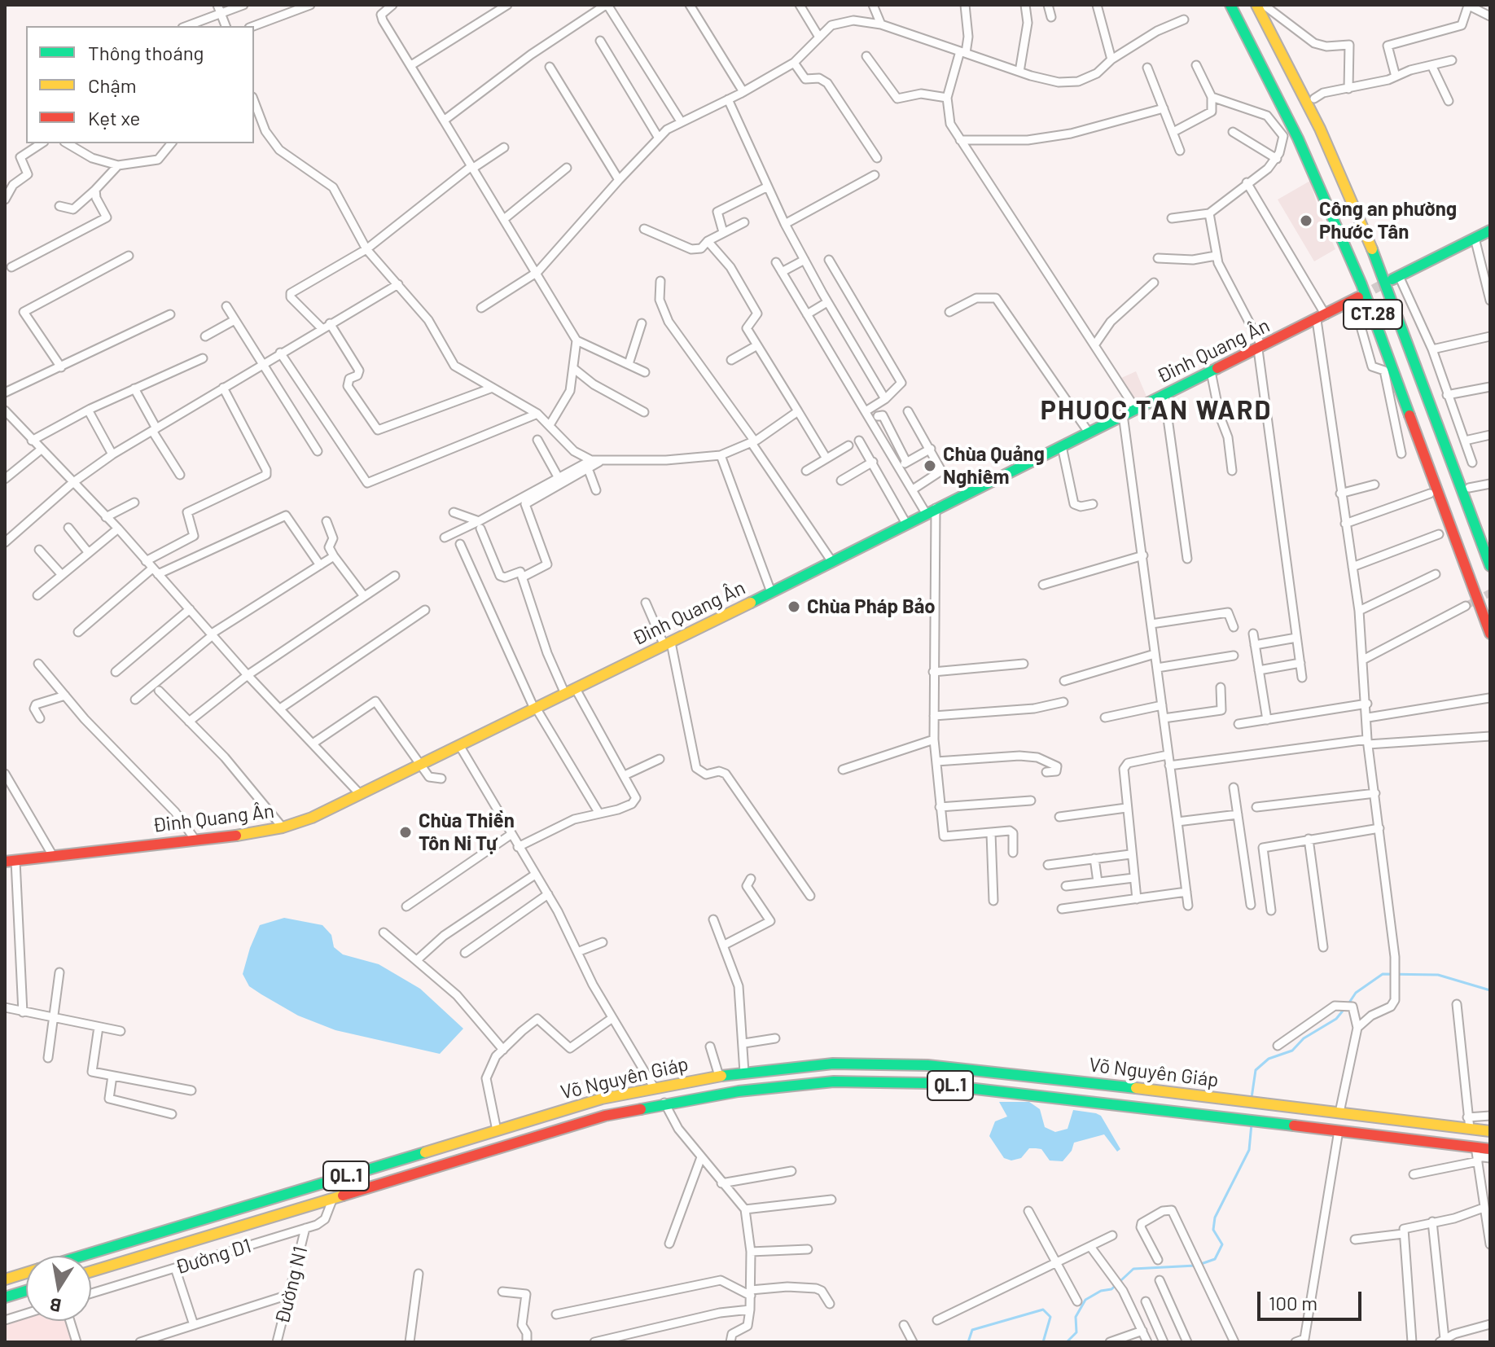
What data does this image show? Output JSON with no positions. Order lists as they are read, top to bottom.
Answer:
{
  "streets": {
    "main road": [
      "CT.28",
      "Đinh Quang Ân",
      "Võ Nguyên Giáp",
      "QL.1"
    ],
    "street": ["Đường D1", "Đường N1"]
  },
  "crossings": [
    ["Võ Nguyên Giáp", "QL.1"],
    ["Võ Nguyên Giáp", "Đường D1"],
    ["Đường D1", "Đường N1"]
  ],
  "districts": ["PHUOC TAN WARD"],
  "places": [
    "Công an phường Phước Tân",
    "Chùa Quảng Nghiêm",
    "Chùa Pháp Bảo",
    "Chùa Thiền Tôn Ni Tự"
  ],
  "legend": ["Thông thoáng", "Chậm", "Kẹt xe"],
  "scale_bar": "100 m",
  "north": "bottom"
}
